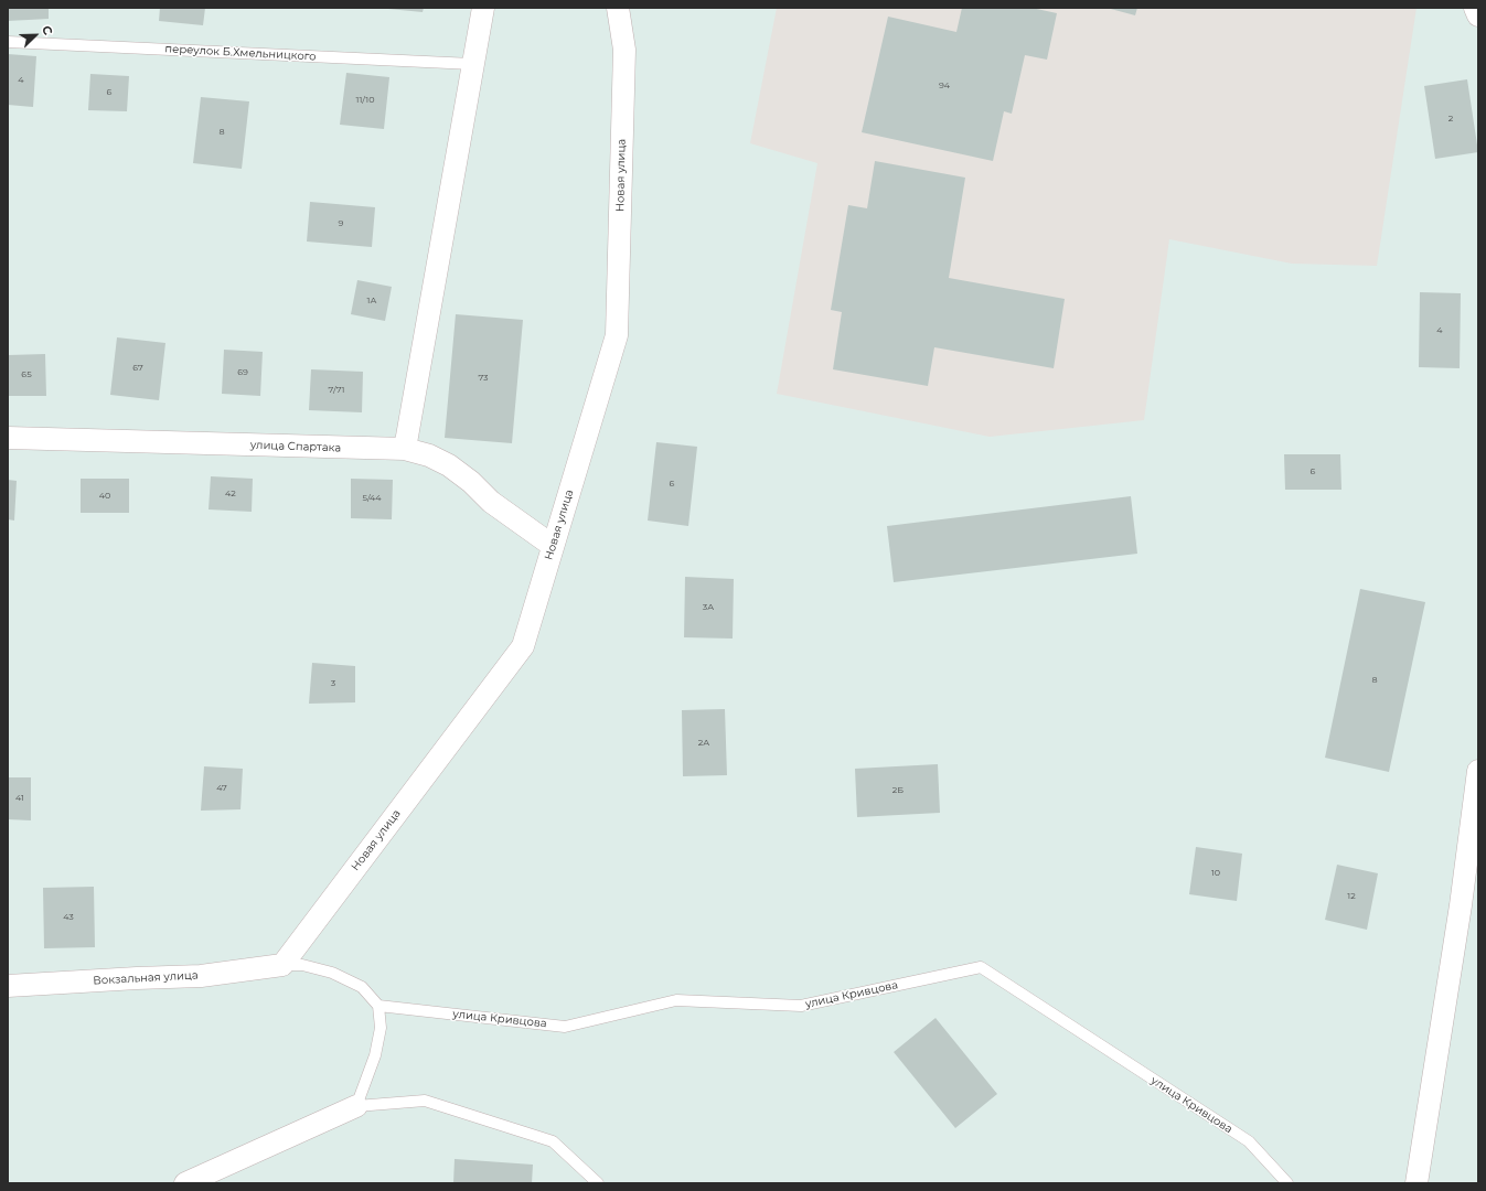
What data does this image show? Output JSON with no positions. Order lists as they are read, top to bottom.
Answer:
{
  "streets": {
    "street": ["Новая улица", "улица Спартака", "Вокзальная улица"],
    "lane": ["переулок Б.Хмельницкого", "улица Кривцова"]
  },
  "crossings": [
    ["Новая улица", "улица Спартака"],
    ["Новая улица", "Вокзальная улица"]
  ],
  "house_numbers": [
    "4",
    "94",
    "6",
    "11/10",
    "2",
    "8",
    "9",
    "1А",
    "4",
    "67",
    "69",
    "65",
    "73",
    "7/71",
    "6",
    "6",
    "42",
    "40",
    "5/44",
    "3А",
    "8",
    "3",
    "2А",
    "47",
    "2Б",
    "41",
    "10",
    "12",
    "43"
  ],
  "north": "top right"
}
